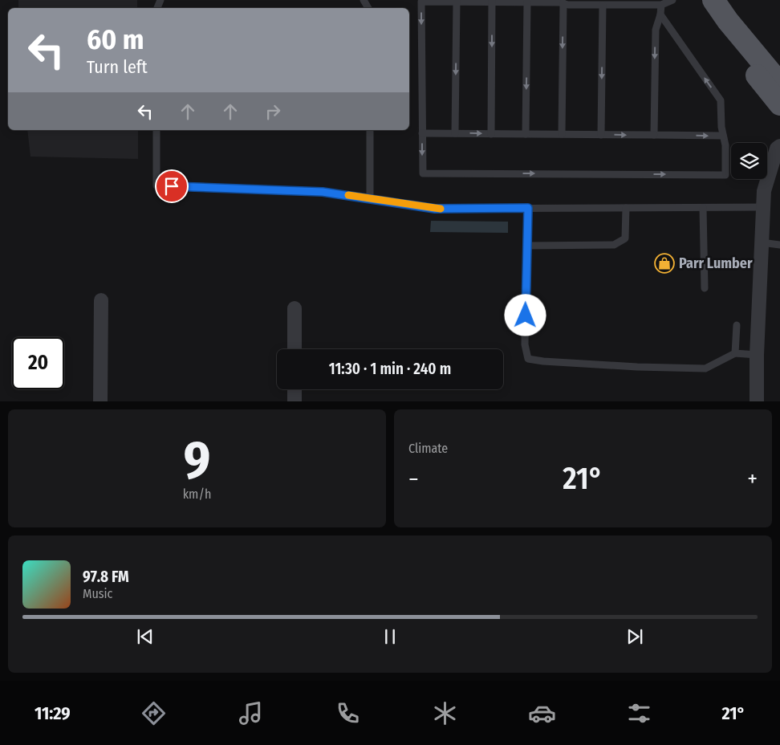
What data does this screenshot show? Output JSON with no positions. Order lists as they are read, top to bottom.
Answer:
{
  "places": {
    "shop": ["Parr Lumber"]
  },
  "page": {
    "turn": ["60 m", "Turn left"],
    "limit": "20",
    "trip": "11:30 · 1 min · 240 m",
    "tile": [
      ["9", "km/h"],
      "Climate"
    ],
    "heat": ["−", "21°", "+"],
    "song": ["97.8 FM", "Music"],
    "tabs": ["11:29", "21°"]
  }
}
